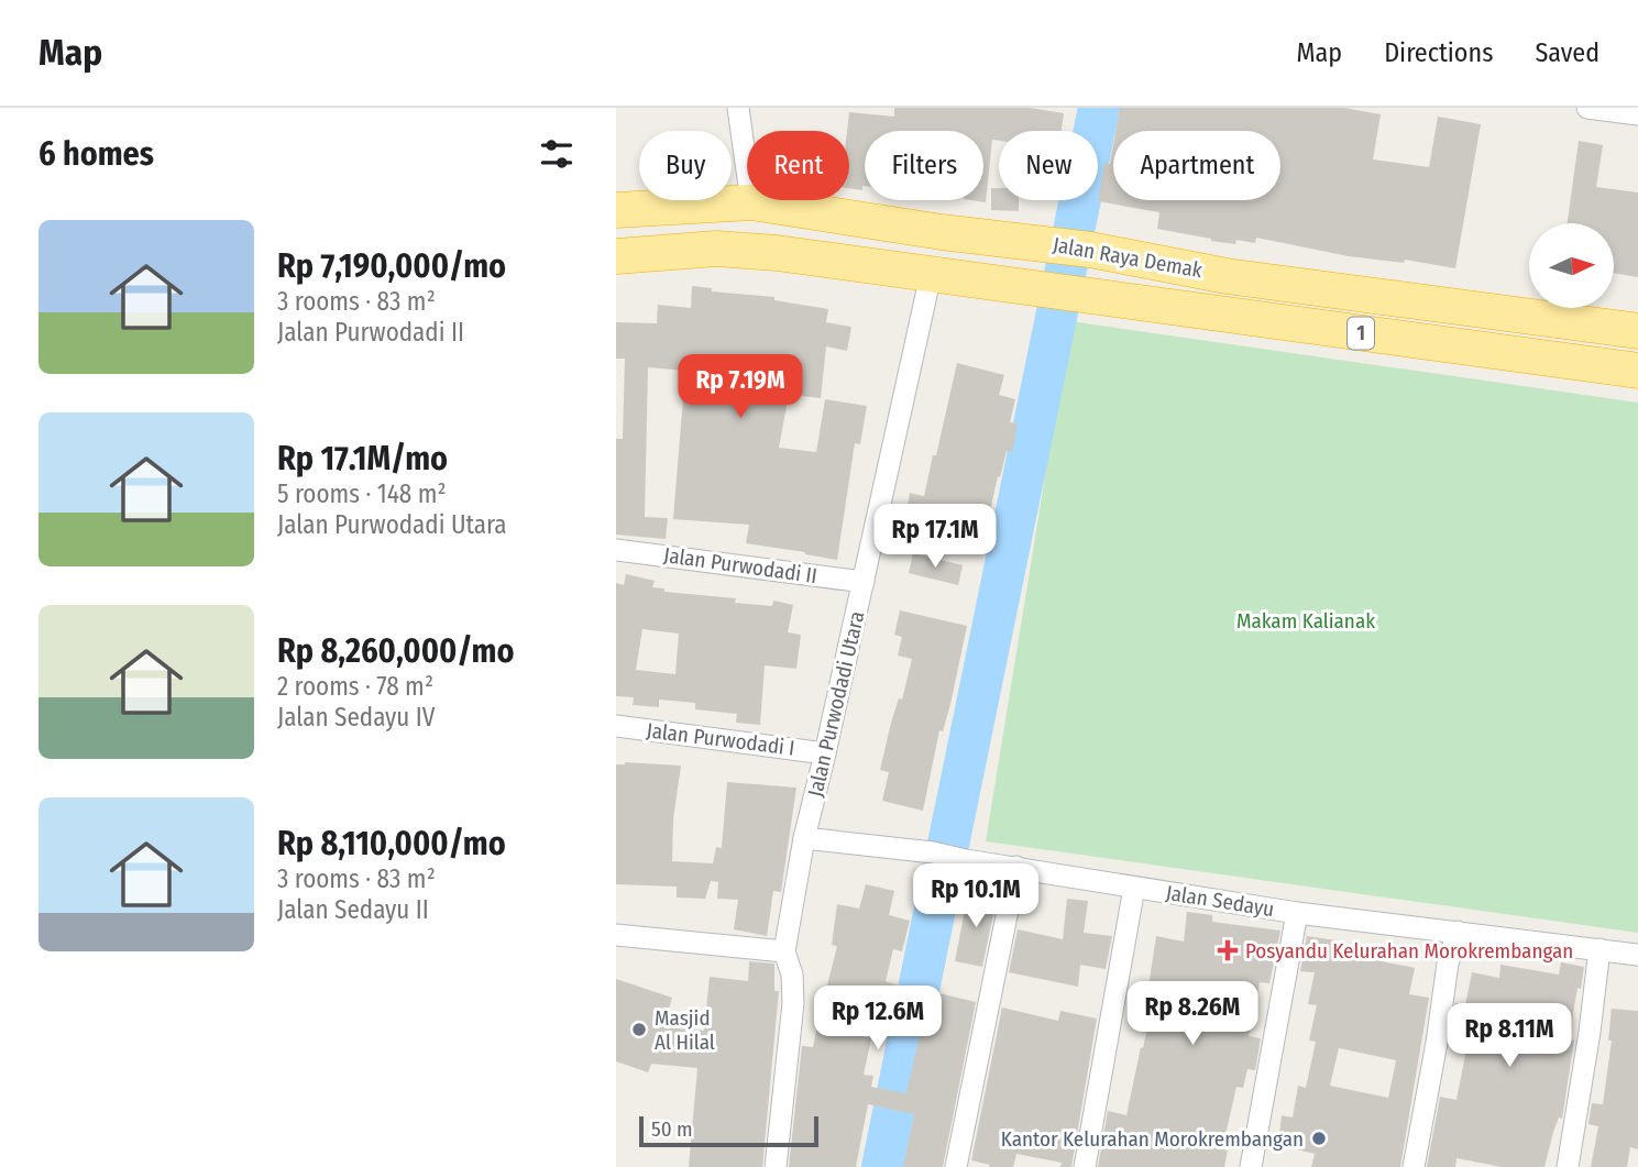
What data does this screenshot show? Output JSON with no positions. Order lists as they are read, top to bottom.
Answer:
{
  "streets": {
    "highway": ["Jalan Raya Demak", "1"],
    "street": [
      "Jalan Purwodadi II",
      "Jalan Purwodadi Utara",
      "Jalan Purwodadi I",
      "Jalan Sedayu"
    ]
  },
  "crossings": [
    ["Jalan Raya Demak", "Jalan Purwodadi Utara"],
    ["Jalan Purwodadi II", "Jalan Purwodadi Utara"],
    ["Jalan Purwodadi Utara", "Jalan Purwodadi I"],
    ["Jalan Purwodadi Utara", "Jalan Sedayu"]
  ],
  "parks": ["Makam Kalianak"],
  "places": {
    "health": ["Posyandu Kelurahan Morokrembangan"],
    "other": ["Masjid Al Hilal", "Kantor Kelurahan Morokrembangan"]
  },
  "scale_bar": "50 m",
  "north": "right",
  "page": {
    "header": "Map",
    "nav": ["Map", "Directions", "Saved"],
    "heading": "6 homes",
    "chip": [
      "Buy",
      "Rent",
      "Filters",
      "New",
      "Apartment"
    ],
    "list": [
      {
        "name": "Rp 7,190,000/mo",
        "note": "3 rooms · 83 m² · Jalan Purwodadi II"
      },
      {
        "name": "Rp 17.1M/mo",
        "note": "5 rooms · 148 m² · Jalan Purwodadi Utara"
      },
      {
        "name": "Rp 8,260,000/mo",
        "note": "2 rooms · 78 m² · Jalan Sedayu IV"
      },
      {
        "name": "Rp 8,110,000/mo",
        "note": "3 rooms · 83 m² · Jalan Sedayu II"
      }
    ],
    "price": [
      "Rp 7.19M",
      "Rp 17.1M",
      "Rp 10.1M",
      "Rp 8.26M",
      "Rp 12.6M",
      "Rp 8.11M"
    ],
    "scale": "50 m"
  }
}
